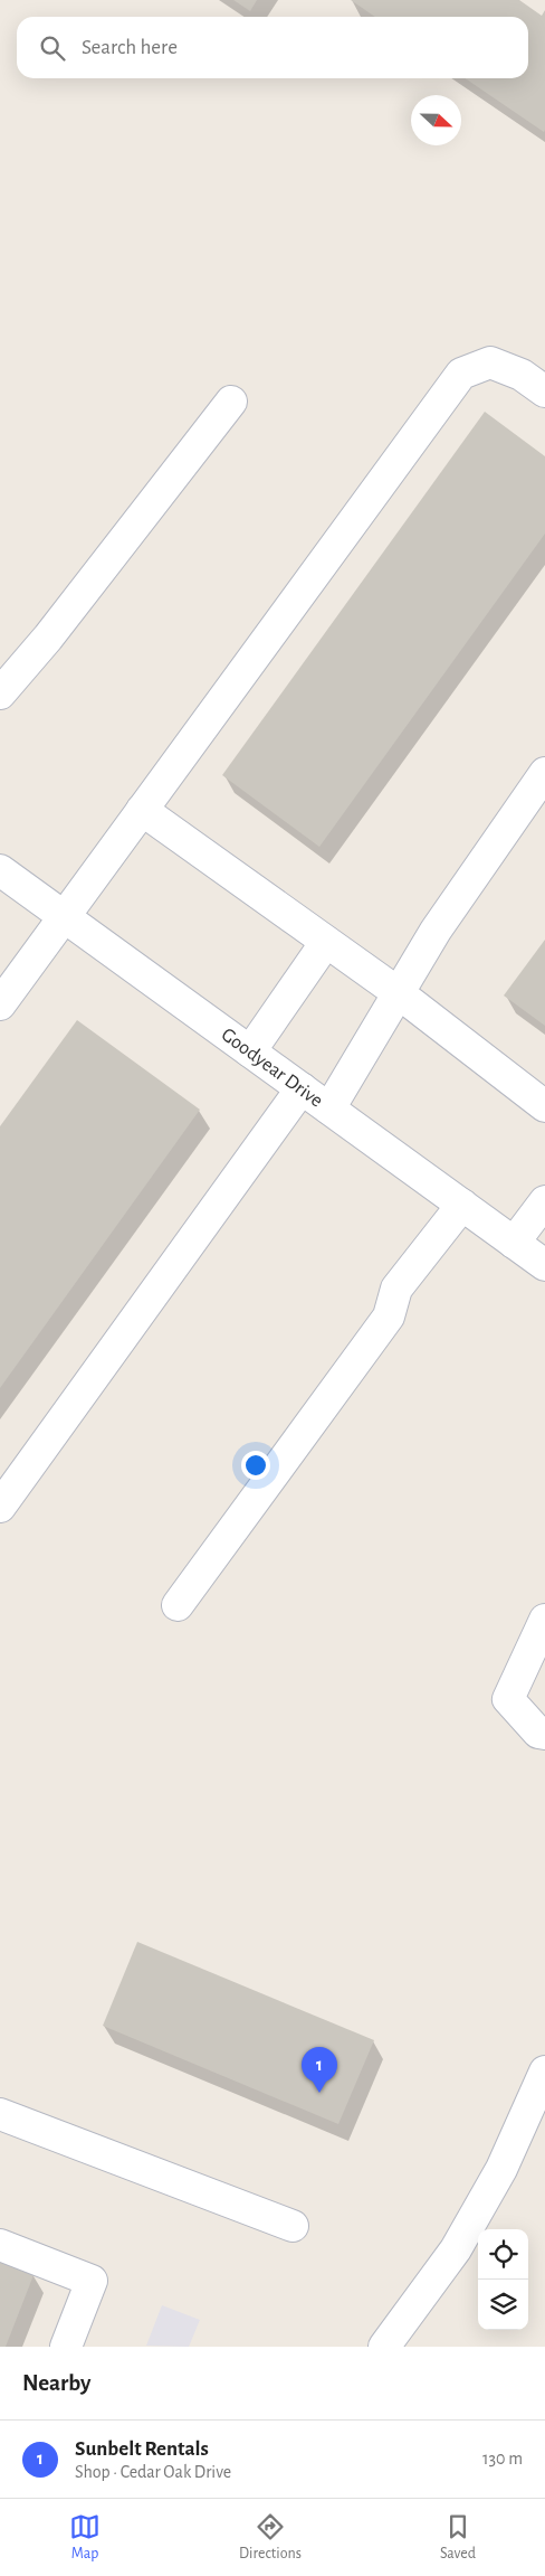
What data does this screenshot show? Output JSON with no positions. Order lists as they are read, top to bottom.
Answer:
{
  "streets": {
    "street": ["Goodyear Drive"]
  },
  "north": "right",
  "page": {
    "search": "Search here",
    "pins": "1",
    "heading": "Nearby",
    "list": [
      {
        "mark": "1",
        "name": "Sunbelt Rentals",
        "note": "Shop · Cedar Oak Drive",
        "value": "130 m"
      }
    ],
    "nav": ["Map", "Directions", "Saved"]
  }
}
